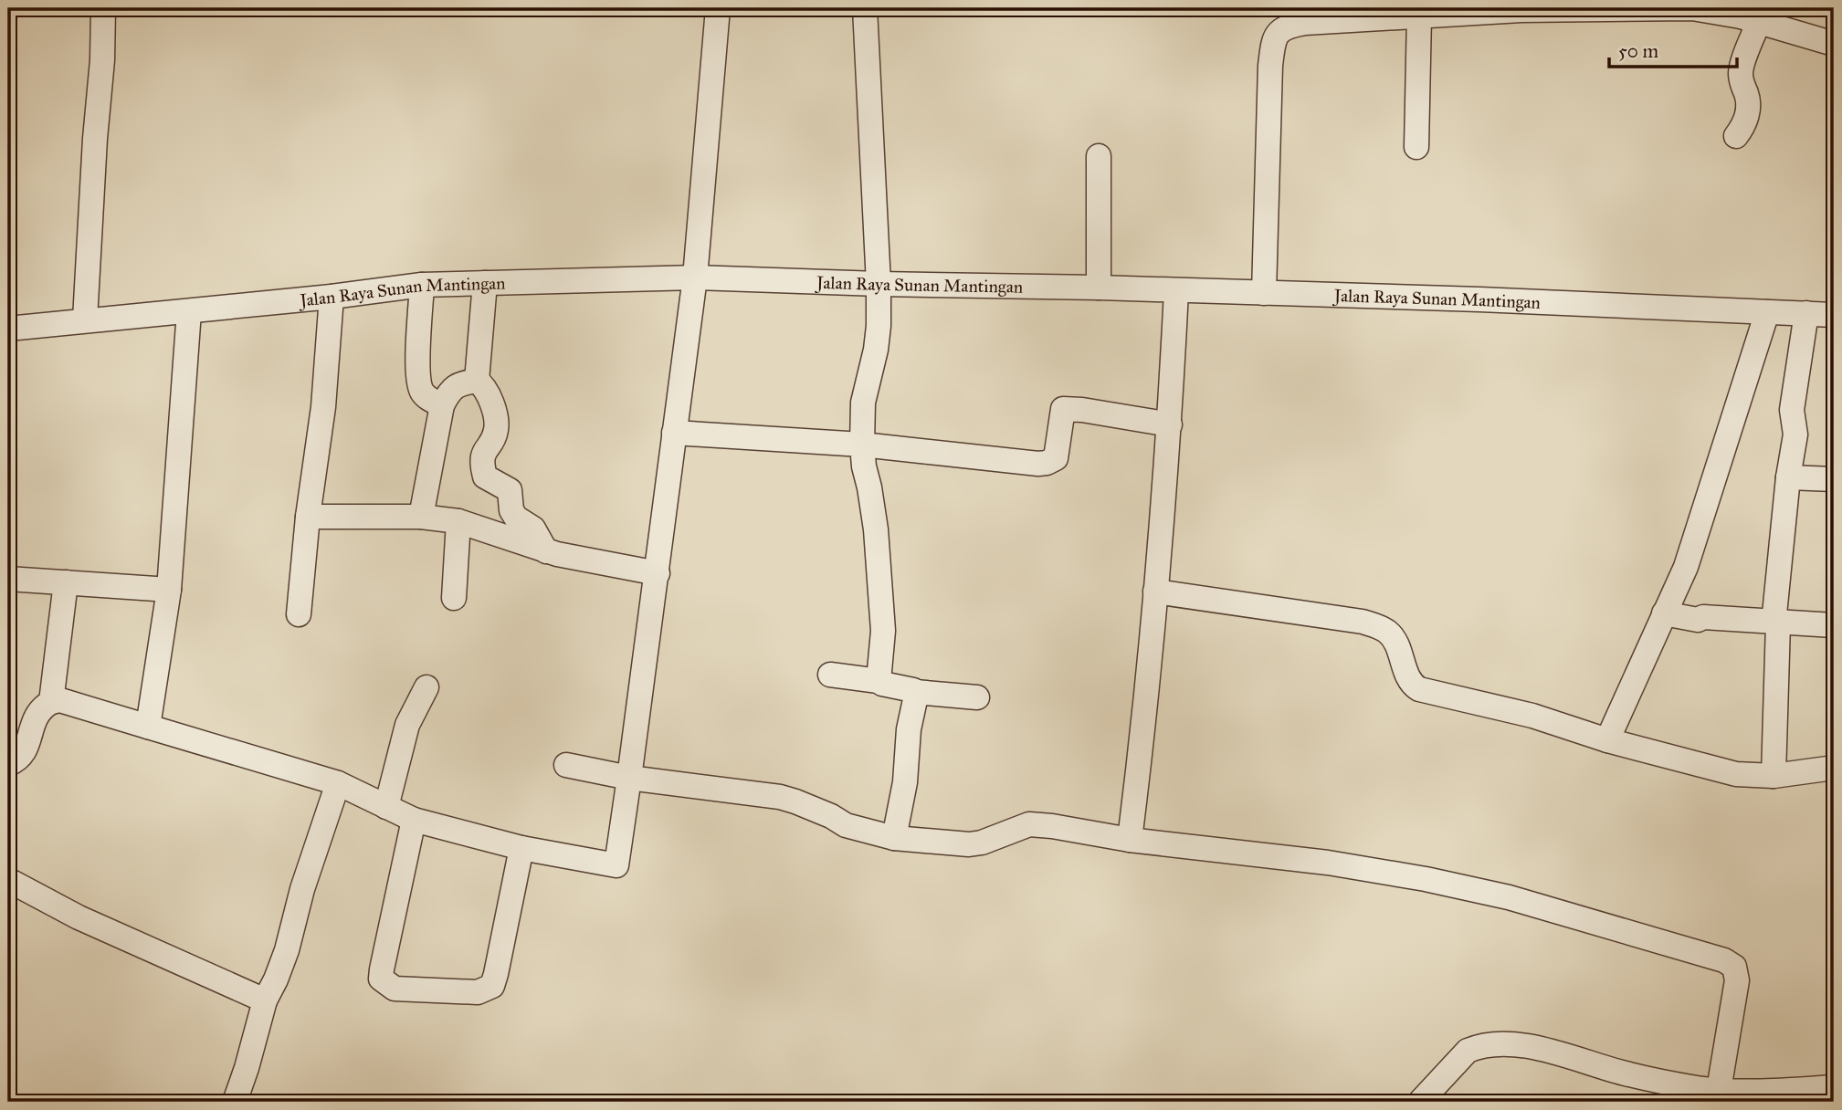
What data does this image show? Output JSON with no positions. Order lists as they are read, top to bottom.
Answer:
{
  "streets": {
    "street": ["Jalan Raya Sunan Mantingan"]
  },
  "scale_bar": "50 m"
}
